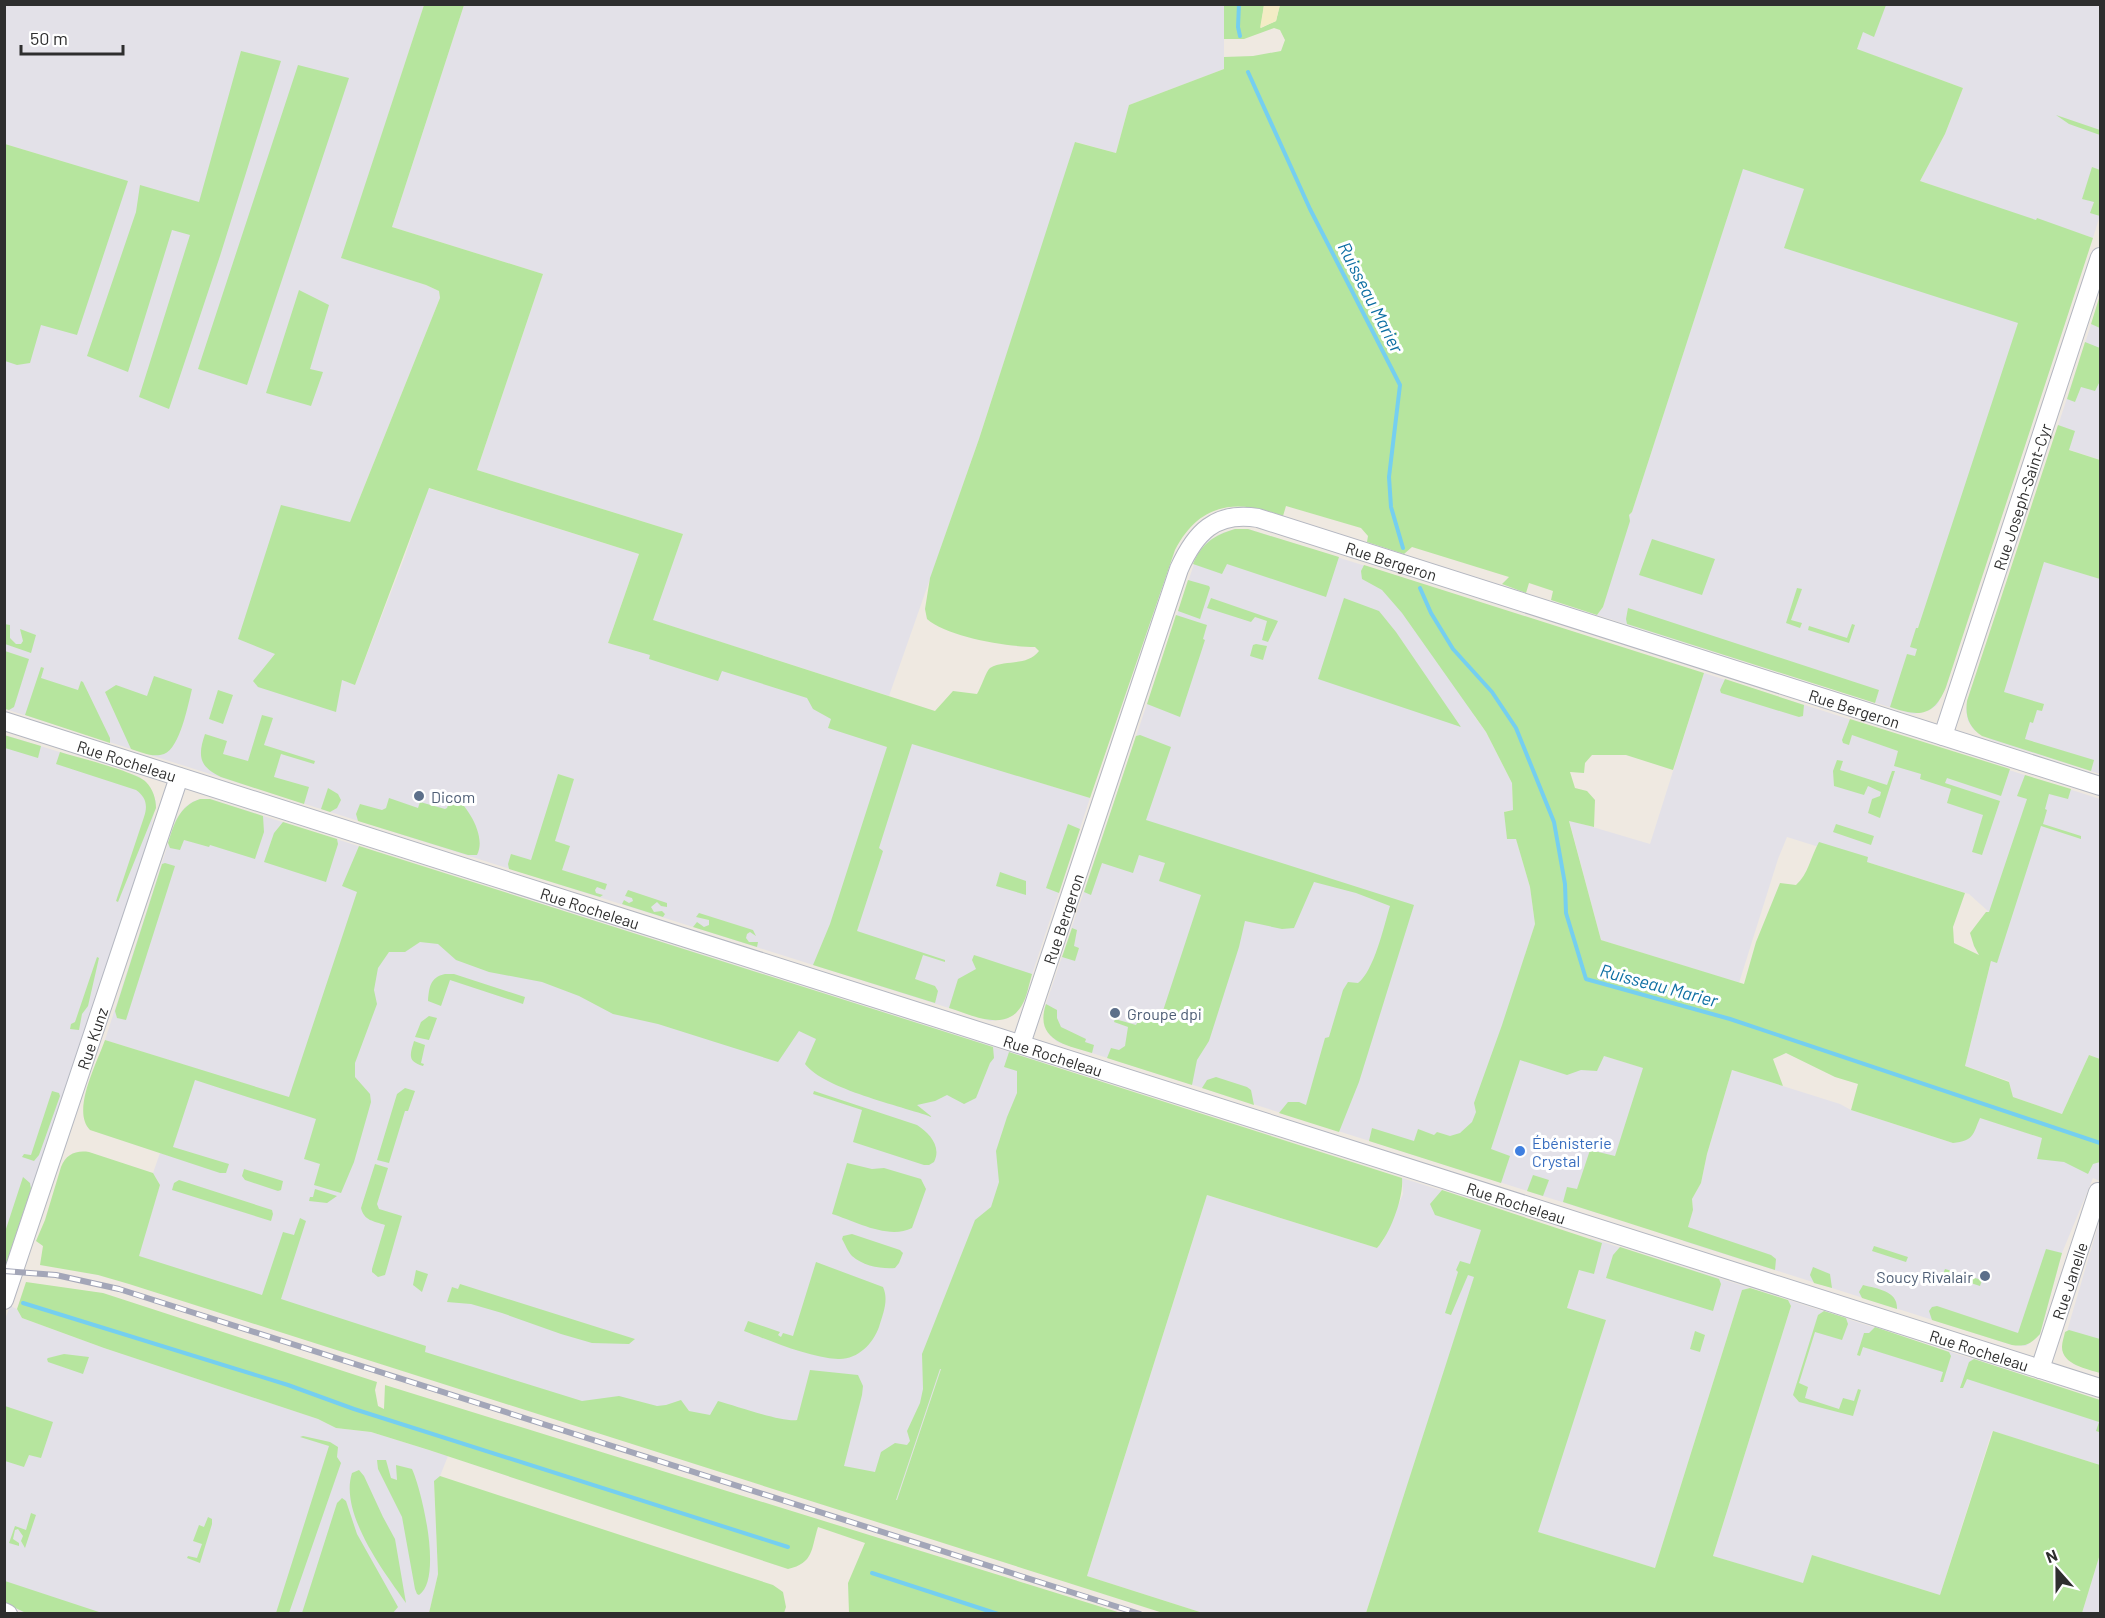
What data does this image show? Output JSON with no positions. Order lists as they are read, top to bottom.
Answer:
{
  "streets": {
    "street": [
      "Rue Joseph-Saint-Cyr",
      "Rue Bergeron",
      "Rue Rocheleau",
      "Rue Kunz",
      "Rue Janelle"
    ]
  },
  "crossings": [
    ["Rue Joseph-Saint-Cyr", "Rue Bergeron"],
    ["Rue Bergeron", "Rue Rocheleau"],
    ["Rue Rocheleau", "Rue Kunz"],
    ["Rue Rocheleau", "Rue Janelle"]
  ],
  "water": ["Ruisseau Marier"],
  "places": [
    "Dicom",
    "Groupe dpi",
    "Ébénisterie Crystal",
    "Soucy Rivalair"
  ],
  "scale_bar": "50 m",
  "north": "top"
}
